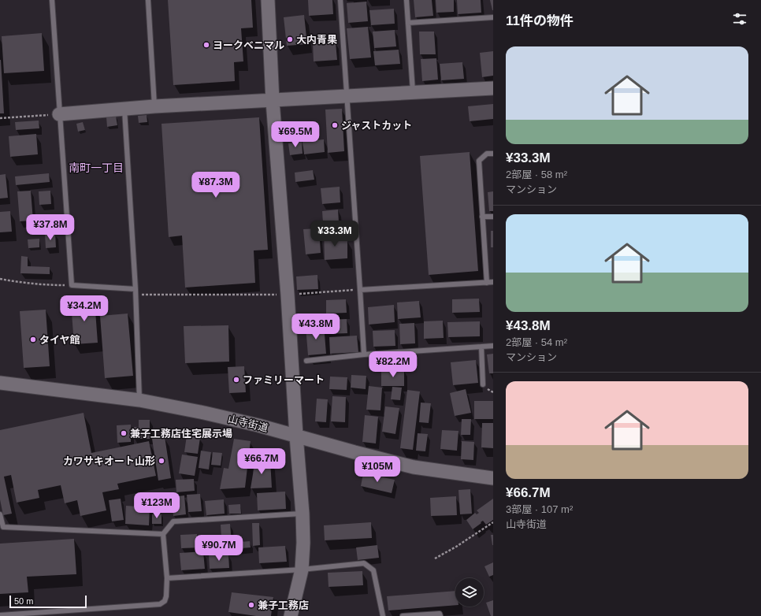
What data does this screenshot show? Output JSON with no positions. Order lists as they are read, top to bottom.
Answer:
{
  "streets": {
    "street": ["山寺街道"]
  },
  "districts": ["南町一丁目"],
  "places": [
    "大内青果",
    "ヨークベニマル",
    "ジャストカット",
    "タイヤ館",
    "ファミリーマート",
    "兼子工務店住宅展示場",
    "カワサキオート山形",
    "兼子工務店"
  ],
  "scale_bar": "50 m",
  "page": {
    "heading": "11件の物件",
    "list": [
      {
        "name": "¥33.3M",
        "note": "2部屋 · 58 m² · マンション"
      },
      {
        "name": "¥43.8M",
        "note": "2部屋 · 54 m² · マンション"
      },
      {
        "name": "¥66.7M",
        "note": "3部屋 · 107 m² · 山寺街道"
      }
    ],
    "price": [
      "¥69.5M",
      "¥87.3M",
      "¥37.8M",
      "¥33.3M",
      "¥34.2M",
      "¥43.8M",
      "¥82.2M",
      "¥66.7M",
      "¥105M",
      "¥123M",
      "¥90.7M"
    ],
    "scale": "50 m"
  }
}
